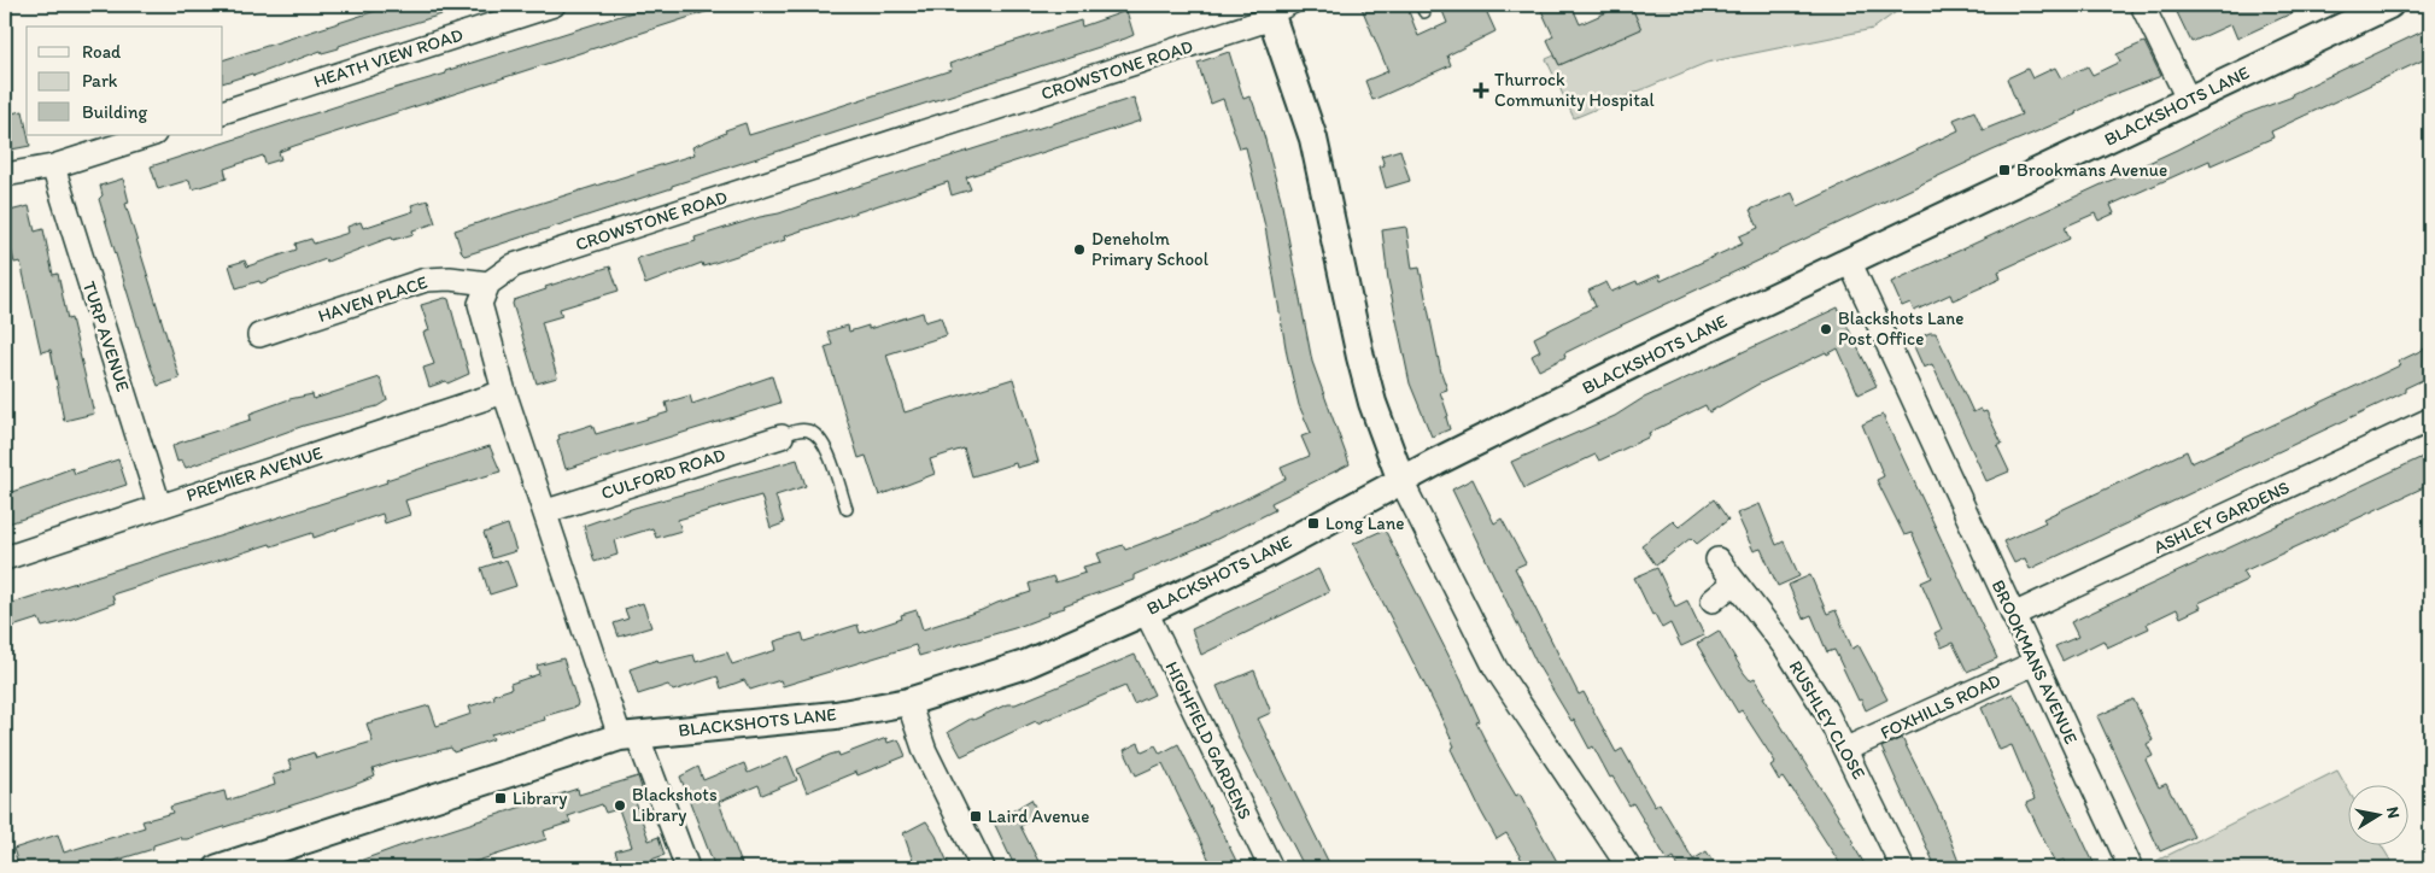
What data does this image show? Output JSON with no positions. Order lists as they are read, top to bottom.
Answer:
{
  "streets": {
    "street": [
      "HEATH VIEW ROAD",
      "CROWSTONE ROAD",
      "BLACKSHOTS LANE",
      "HAVEN PLACE",
      "TURP AVENUE",
      "PREMIER AVENUE",
      "CULFORD ROAD",
      "ASHLEY GARDENS",
      "BROOKMANS AVENUE",
      "FOXHILLS ROAD",
      "RUSHLEY CLOSE",
      "HIGHFIELD GARDENS"
    ]
  },
  "crossings": [
    ["CROWSTONE ROAD", "HAVEN PLACE"],
    ["BLACKSHOTS LANE", "BROOKMANS AVENUE"],
    ["BLACKSHOTS LANE", "HIGHFIELD GARDENS"],
    ["TURP AVENUE", "PREMIER AVENUE"],
    ["ASHLEY GARDENS", "BROOKMANS AVENUE"],
    ["BROOKMANS AVENUE", "FOXHILLS ROAD"],
    ["FOXHILLS ROAD", "RUSHLEY CLOSE"]
  ],
  "places": {
    "health": ["Thurrock Community Hospital"],
    "transit": [
      "Brookmans Avenue",
      "Long Lane",
      "Library",
      "Laird Avenue"
    ],
    "other": ["Deneholm Primary School", "Blackshots Lane Post Office", "Blackshots Library"]
  },
  "legend": ["Road", "Park", "Building"],
  "north": "right"
}
